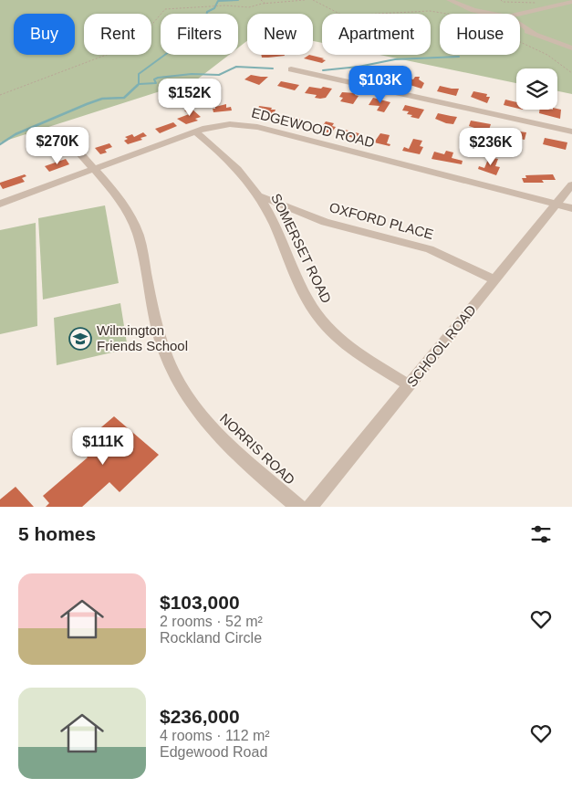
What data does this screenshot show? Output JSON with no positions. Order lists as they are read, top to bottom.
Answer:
{
  "streets": {
    "street": [
      "EDGEWOOD ROAD",
      "OXFORD PLACE",
      "SOMERSET ROAD",
      "SCHOOL ROAD",
      "NORRIS ROAD"
    ]
  },
  "crossings": [
    ["EDGEWOOD ROAD", "SOMERSET ROAD"],
    ["EDGEWOOD ROAD", "SCHOOL ROAD"],
    ["EDGEWOOD ROAD", "NORRIS ROAD"],
    ["OXFORD PLACE", "SOMERSET ROAD"],
    ["OXFORD PLACE", "SCHOOL ROAD"],
    ["SOMERSET ROAD", "SCHOOL ROAD"]
  ],
  "places": {
    "school or university": ["Wilmington Friends School"]
  },
  "page": {
    "chip": [
      "Buy",
      "Rent",
      "Filters",
      "New",
      "Apartment",
      "House"
    ],
    "price": [
      "$103K",
      "$152K",
      "$270K",
      "$236K",
      "$111K"
    ],
    "heading": "5 homes",
    "list": [
      {
        "name": "$103,000",
        "note": "2 rooms · 52 m² · Rockland Circle"
      },
      {
        "name": "$236,000",
        "note": "4 rooms · 112 m² · Edgewood Road"
      }
    ]
  }
}
